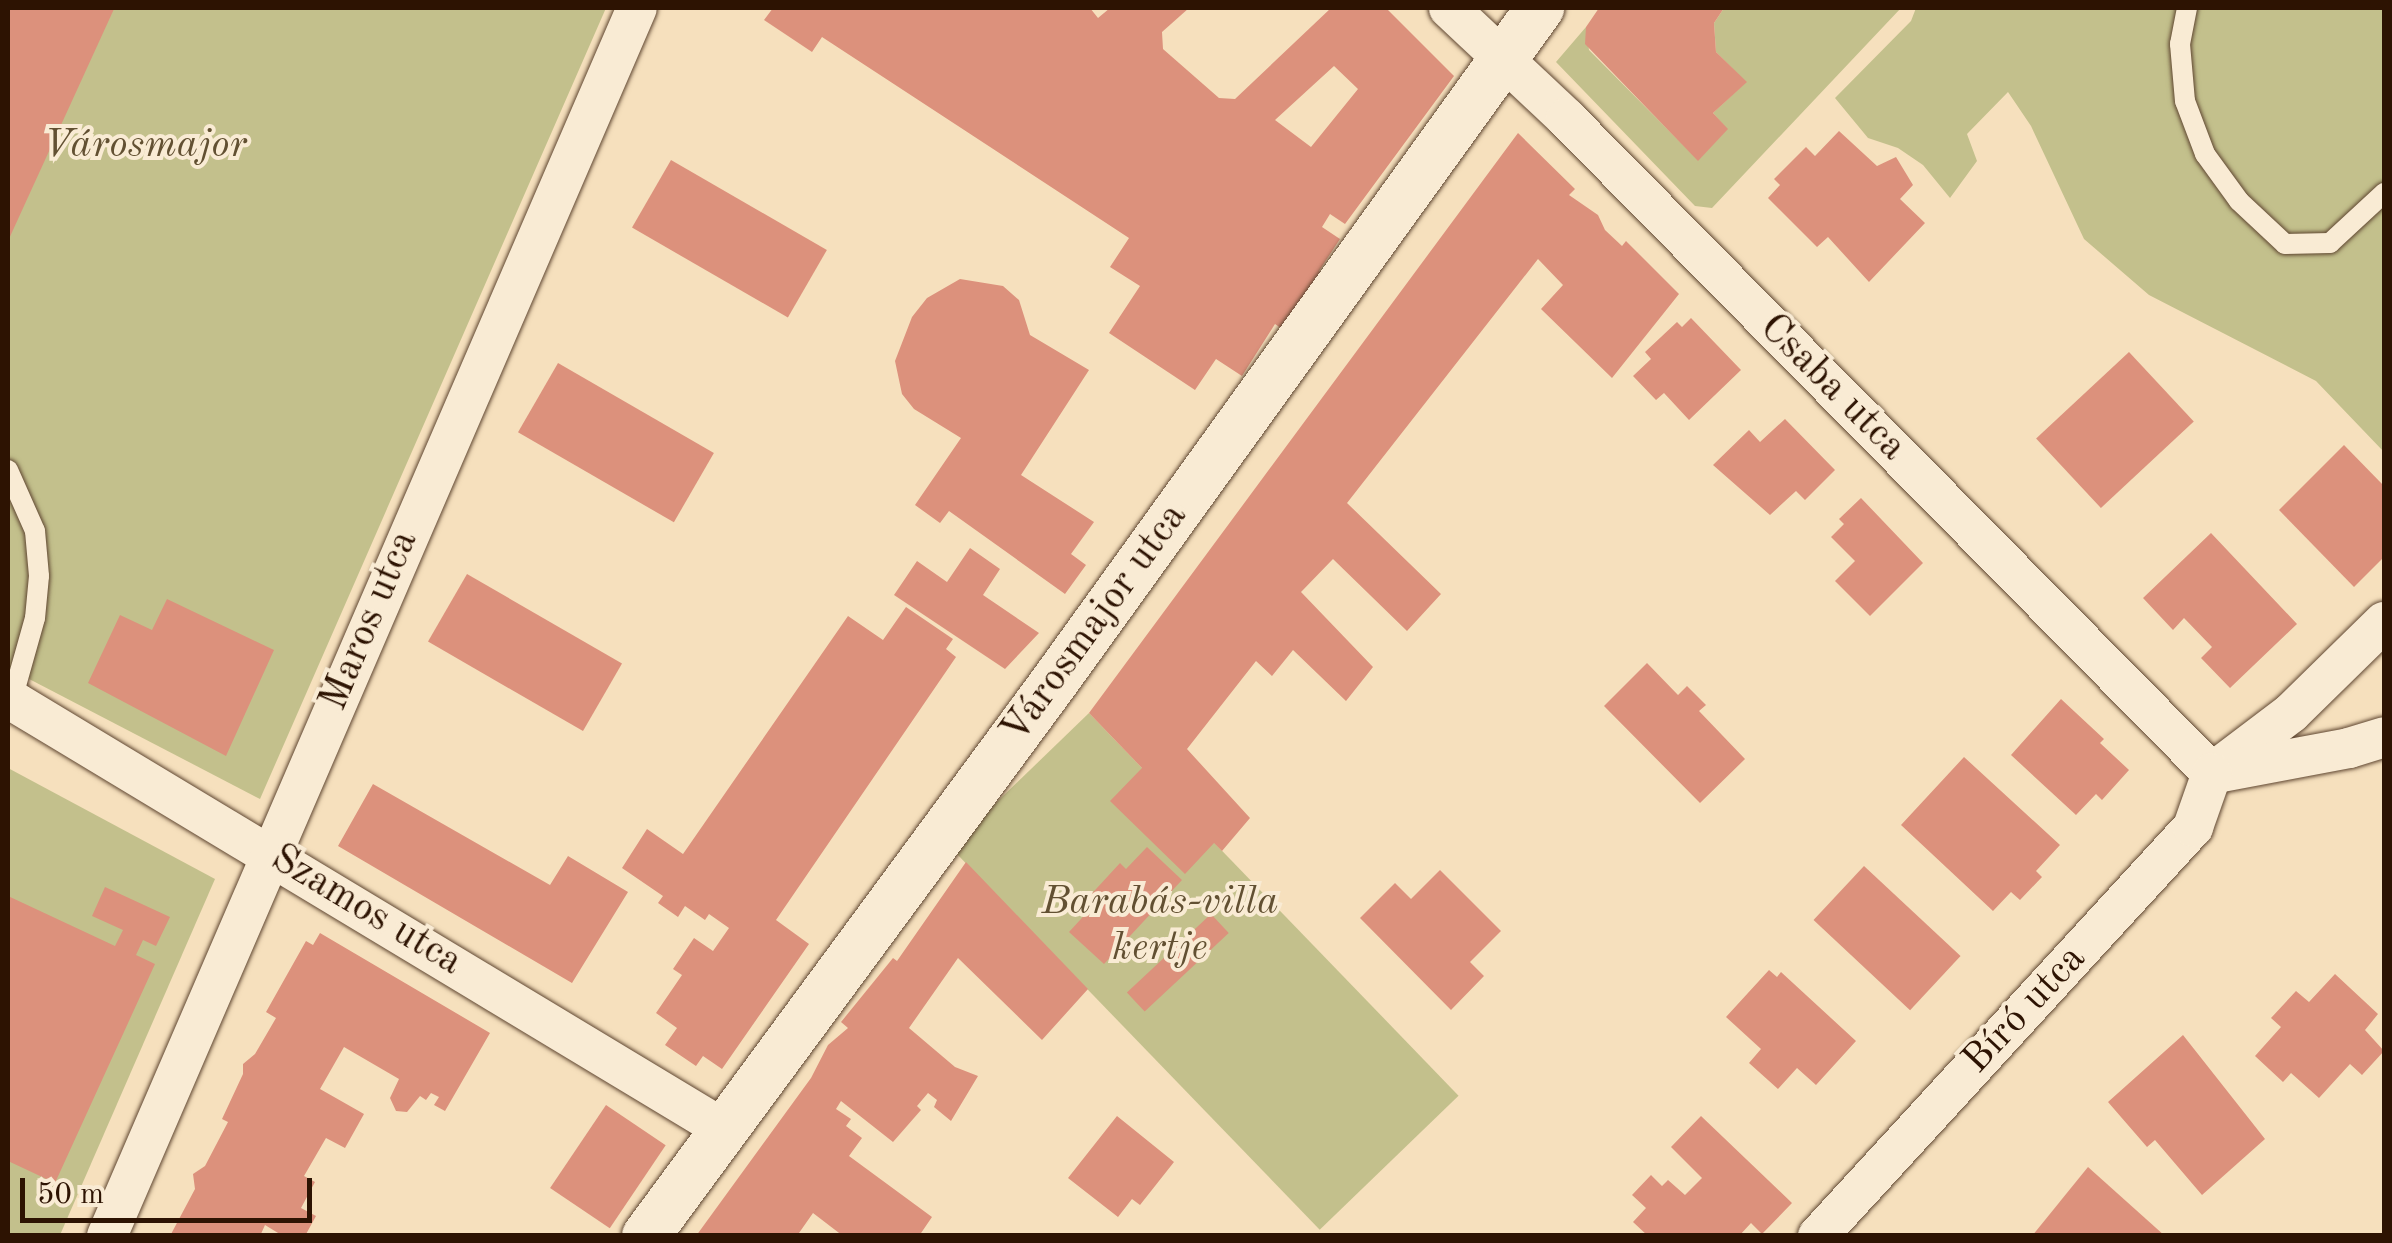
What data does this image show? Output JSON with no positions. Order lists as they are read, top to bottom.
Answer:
{
  "streets": {
    "street": [
      "Csaba utca",
      "Maros utca",
      "Városmajor utca",
      "Szamos utca",
      "Bíró utca"
    ]
  },
  "crossings": [
    ["Csaba utca", "Városmajor utca"],
    ["Csaba utca", "Bíró utca"],
    ["Maros utca", "Szamos utca"],
    ["Városmajor utca", "Szamos utca"]
  ],
  "parks": ["Városmajor", "Barabás-villa kertje"],
  "scale_bar": "50 m"
}
